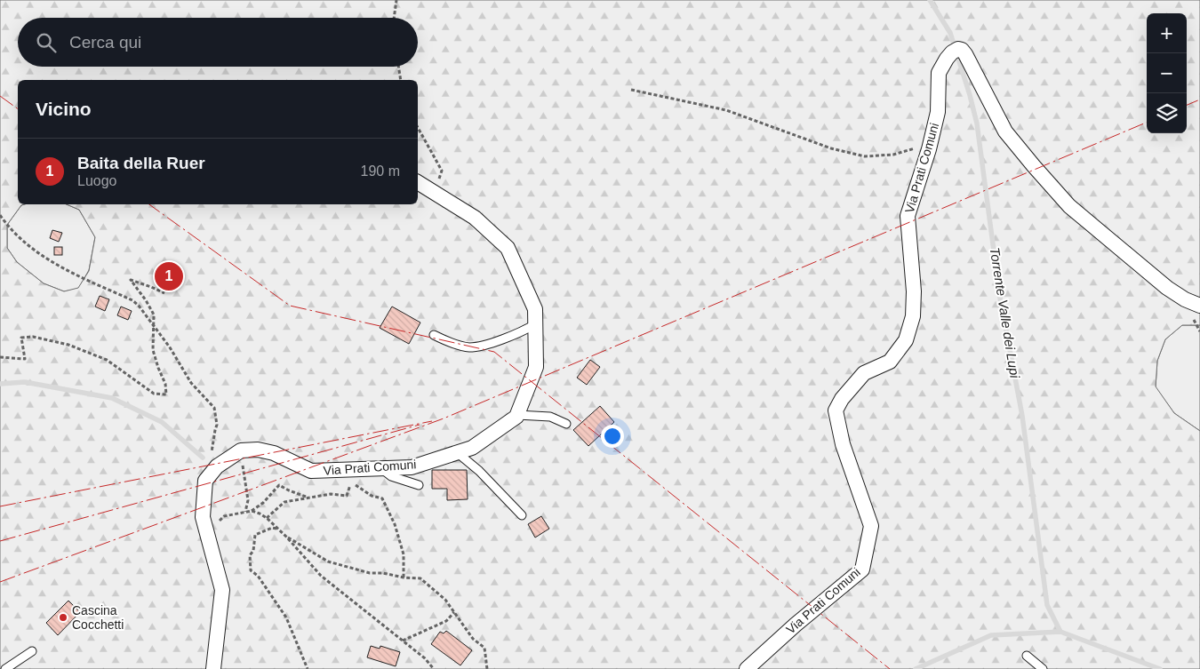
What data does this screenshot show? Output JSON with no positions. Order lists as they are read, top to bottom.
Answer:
{
  "streets": {
    "street": ["Via Prati Comuni"]
  },
  "water": ["Torrente Valle dei Lupi"],
  "places": ["Cascina Cocchetti"],
  "page": {
    "map_buttons": ["+", "−"],
    "search": "Cerca qui",
    "heading": "Vicino",
    "list": [
      {
        "mark": "1",
        "name": "Baita della Ruer",
        "note": "Luogo",
        "value": "190 m"
      }
    ],
    "pins": "1"
  }
}
